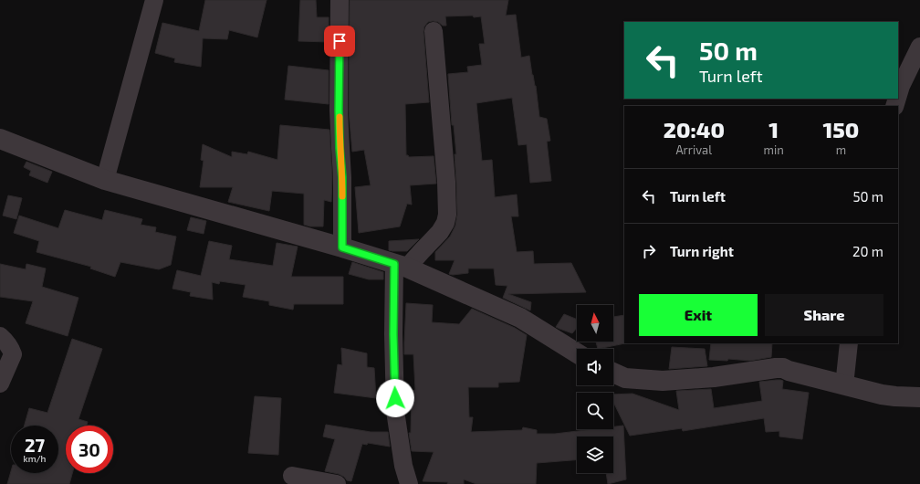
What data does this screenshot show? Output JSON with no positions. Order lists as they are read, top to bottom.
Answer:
{
  "north": "top",
  "page": {
    "turn": ["50 m", "Turn left"],
    "eta": [
      "20:40",
      "Arrival",
      "1",
      "min",
      "150",
      "m"
    ],
    "list": [
      {
        "name": "Turn left",
        "value": "50 m"
      },
      {
        "name": "Turn right",
        "value": "20 m"
      }
    ],
    "buttons": ["Exit", "Share"],
    "speed": "27 km/h",
    "limit": "30"
  }
}
